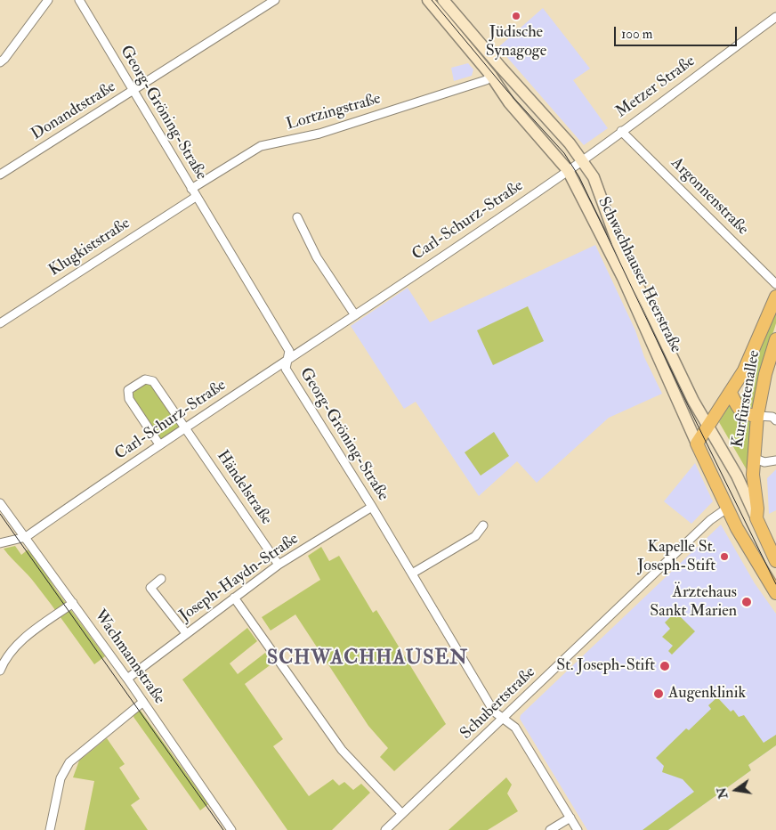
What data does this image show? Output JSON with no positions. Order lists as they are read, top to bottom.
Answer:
{
  "streets": {
    "main road": ["Schwachhauser Heerstraße", "Kurfürstenallee"],
    "street": [
      "Metzer Straße",
      "Donandtstraße",
      "Lortzingstraße",
      "Georg-Gröning-Straße",
      "Argonnenstraße",
      "Carl-Schurz-Straße",
      "Klugkiststraße",
      "Händelstraße",
      "Joseph-Haydn-Straße",
      "Wachmannstraße",
      "Schubertstraße"
    ]
  },
  "crossings": [
    ["Metzer Straße", "Argonnenstraße"],
    ["Metzer Straße", "Carl-Schurz-Straße"],
    ["Metzer Straße", "Schwachhauser Heerstraße"],
    ["Donandtstraße", "Georg-Gröning-Straße"],
    ["Lortzingstraße", "Georg-Gröning-Straße"],
    ["Lortzingstraße", "Schwachhauser Heerstraße"],
    ["Georg-Gröning-Straße", "Carl-Schurz-Straße"],
    ["Georg-Gröning-Straße", "Klugkiststraße"],
    ["Georg-Gröning-Straße", "Joseph-Haydn-Straße"],
    ["Georg-Gröning-Straße", "Schubertstraße"],
    ["Carl-Schurz-Straße", "Schwachhauser Heerstraße"],
    ["Carl-Schurz-Straße", "Händelstraße"],
    ["Carl-Schurz-Straße", "Wachmannstraße"],
    ["Schwachhauser Heerstraße", "Kurfürstenallee"],
    ["Schwachhauser Heerstraße", "Schubertstraße"],
    ["Händelstraße", "Joseph-Haydn-Straße"],
    ["Joseph-Haydn-Straße", "Wachmannstraße"]
  ],
  "districts": ["SCHWACHHAUSEN"],
  "places": [
    "Jüdische Synagoge",
    "Kapelle St. Joseph-Stift",
    "Ärztehaus Sankt Marien",
    "St. Joseph-Stift",
    "Augenklinik"
  ],
  "scale_bar": "100 m",
  "north": "left"
}
